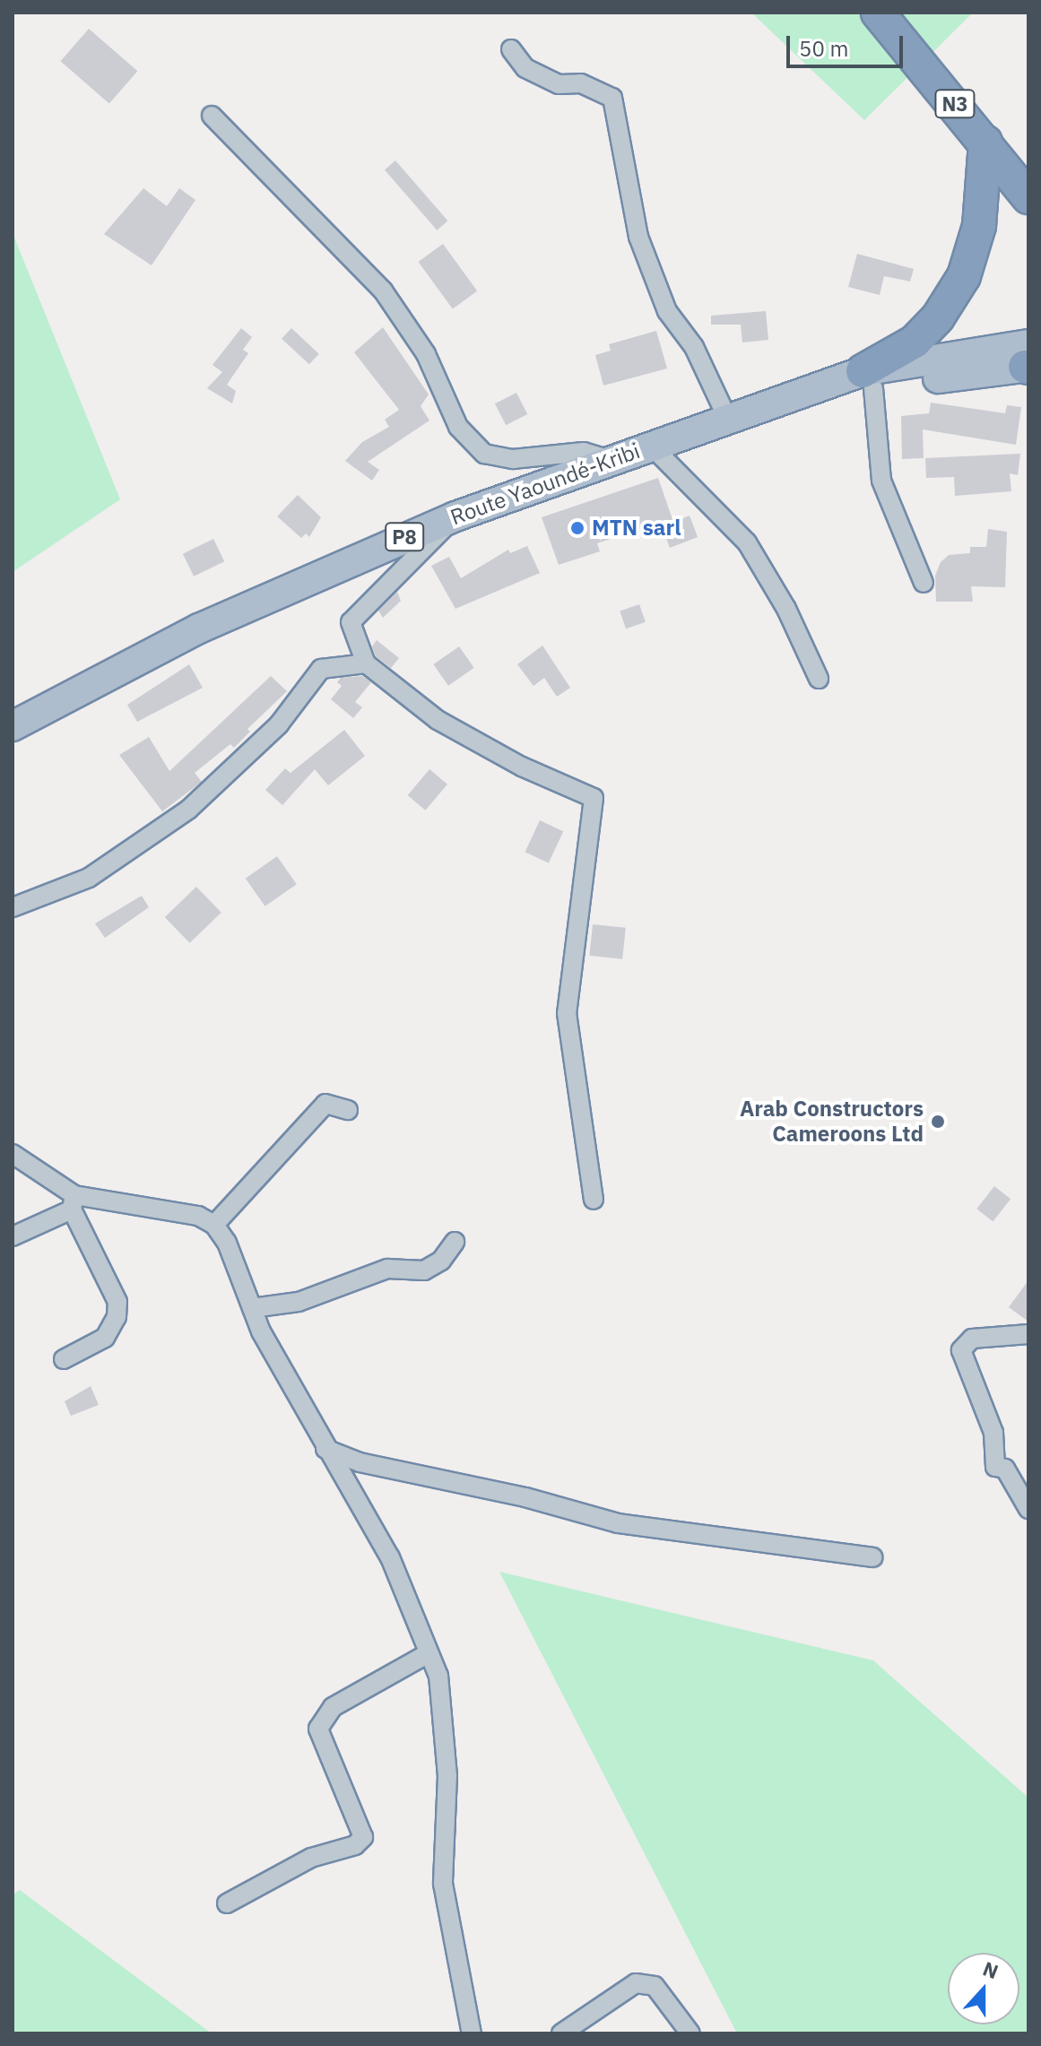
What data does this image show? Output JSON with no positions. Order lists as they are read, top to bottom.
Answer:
{
  "streets": {
    "highway": ["N3"],
    "main road": ["Route Yaoundé-Kribi", "P8"]
  },
  "crossings": [
    ["Route Yaoundé-Kribi", "P8"]
  ],
  "places": ["MTN sarl", "Arab Constructors Cameroons Ltd"],
  "scale_bar": "50 m",
  "north": "top"
}
